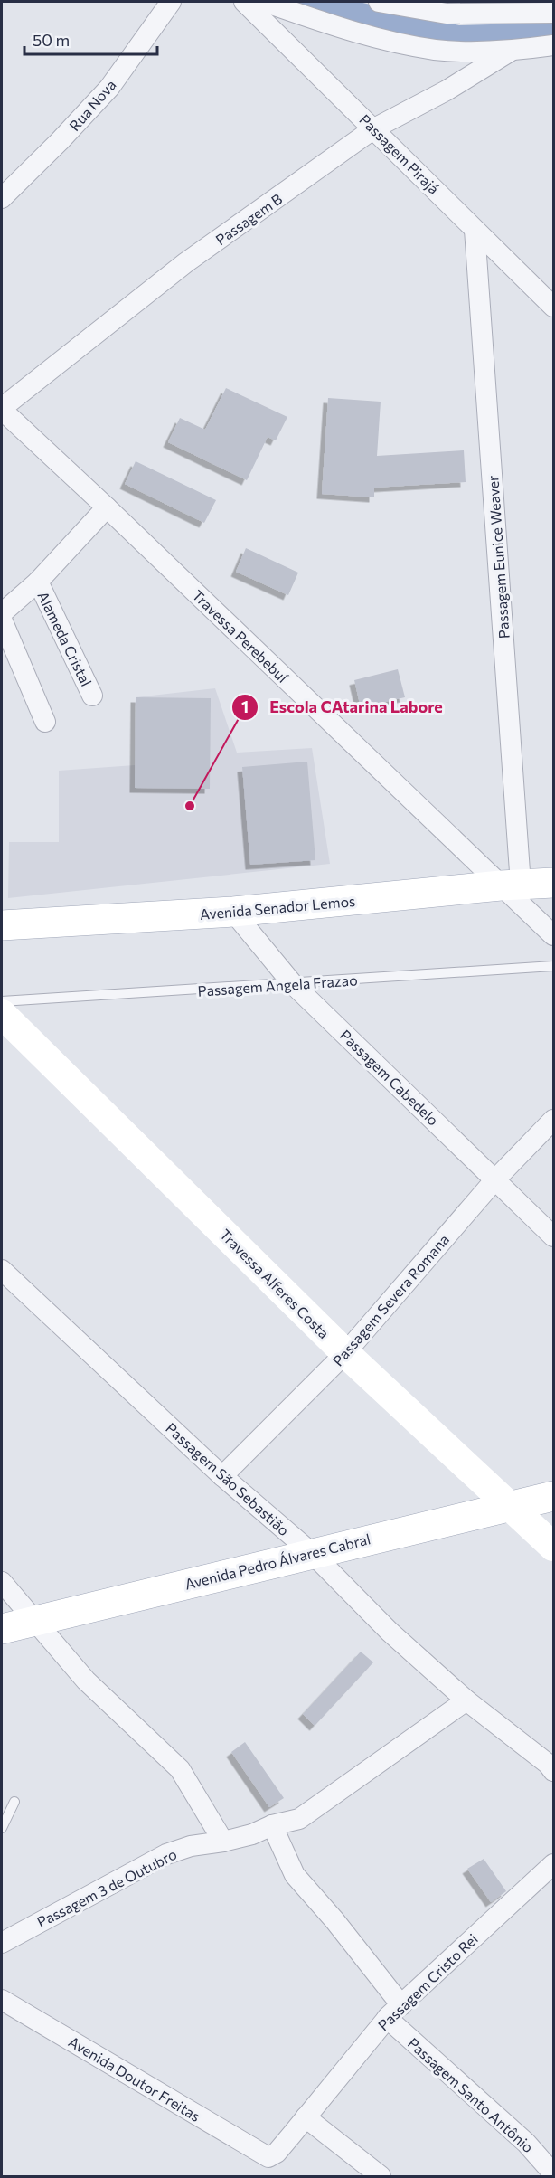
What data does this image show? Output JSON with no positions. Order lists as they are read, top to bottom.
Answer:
{
  "streets": {
    "main road": ["Avenida Senador Lemos", "Avenida Pedro Álvares Cabral"],
    "street": [
      "Rua Nova",
      "Passagem Pirajá",
      "Passagem B",
      "Passagem Eunice Weaver",
      "Travessa Perebebuí",
      "Alameda Cristal",
      "Passagem Cabedelo",
      "Travessa Alferes Costa",
      "Passagem Severa Romana",
      "Passagem São Sebastião",
      "Passagem 3 de Outubro",
      "Passagem Cristo Rei",
      "Avenida Doutor Freitas",
      "Passagem Santo Antônio"
    ],
    "lane": ["Passagem Angela Frazao"]
  },
  "crossings": [
    ["Passagem Pirajá", "Passagem B"],
    ["Passagem Pirajá", "Passagem Eunice Weaver"],
    ["Passagem B", "Travessa Perebebuí"],
    ["Passagem Eunice Weaver", "Travessa Perebebuí"],
    ["Passagem Eunice Weaver", "Avenida Senador Lemos"],
    ["Travessa Perebebuí", "Avenida Senador Lemos"],
    ["Avenida Senador Lemos", "Passagem Cabedelo"],
    ["Passagem Angela Frazao", "Passagem Cabedelo"],
    ["Passagem Cabedelo", "Passagem Severa Romana"],
    ["Travessa Alferes Costa", "Passagem Severa Romana"],
    ["Travessa Alferes Costa", "Avenida Pedro Álvares Cabral"],
    ["Passagem Severa Romana", "Passagem São Sebastião"],
    ["Passagem São Sebastião", "Avenida Pedro Álvares Cabral"],
    ["Passagem São Sebastião", "Passagem 3 de Outubro"],
    ["Passagem 3 de Outubro", "Passagem Santo Antônio"],
    ["Passagem Cristo Rei", "Avenida Doutor Freitas"],
    ["Passagem Cristo Rei", "Passagem Santo Antônio"]
  ],
  "places": ["Escola CAtarina Labore"],
  "scale_bar": "50 m"
}
